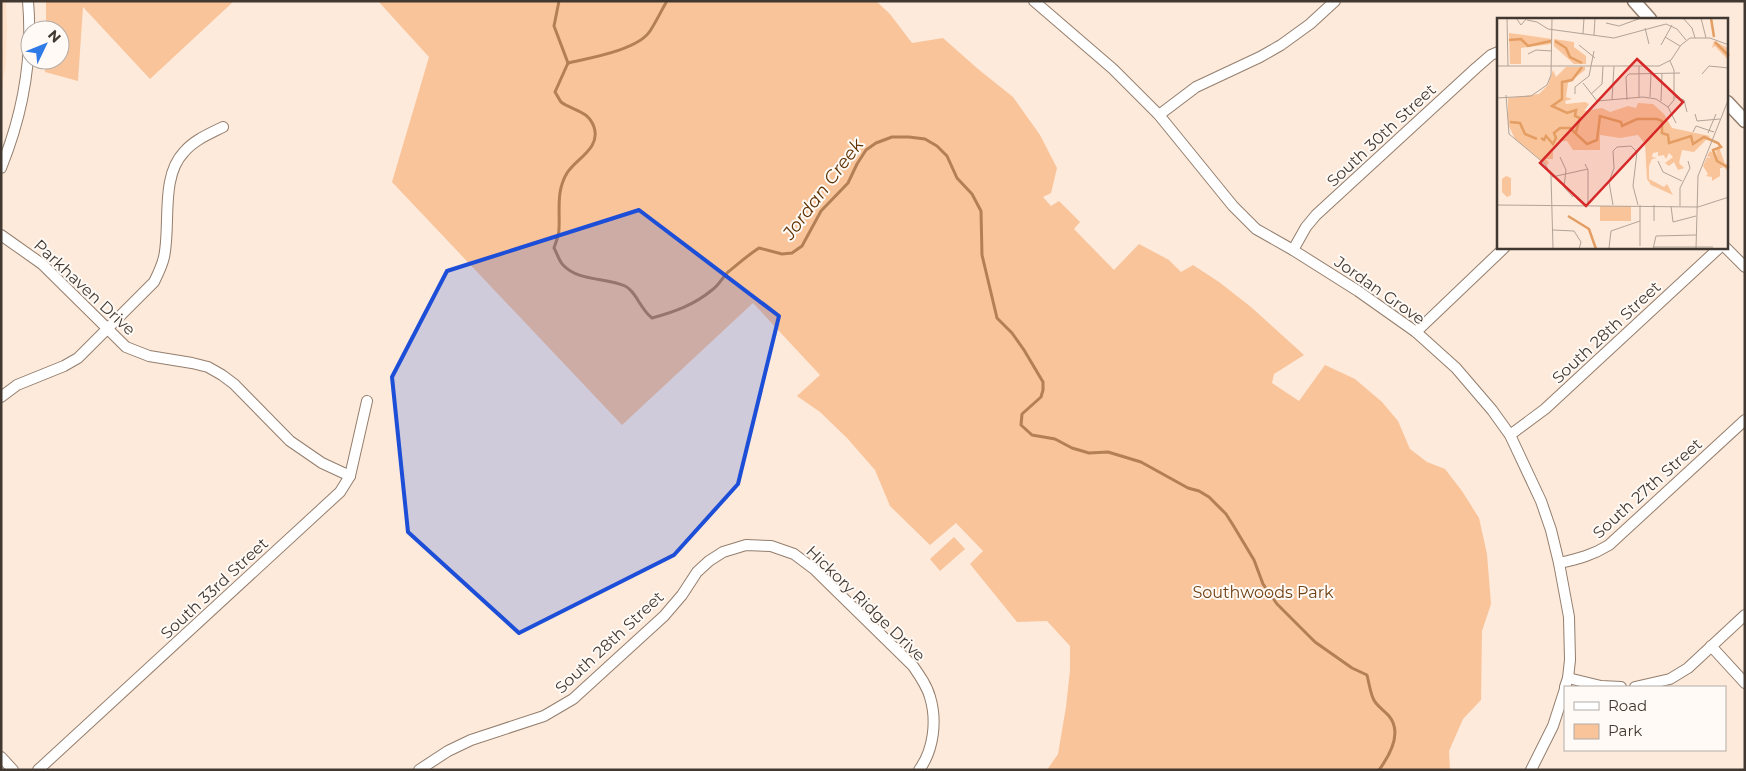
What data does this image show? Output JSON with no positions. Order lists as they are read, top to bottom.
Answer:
{
  "streets": {
    "street": [
      "South 30th Street",
      "Parkhaven Drive",
      "Jordan Grove",
      "South 28th Street",
      "South 27th Street",
      "South 33rd Street",
      "Hickory Ridge Drive"
    ]
  },
  "crossings": [
    ["South 30th Street", "Jordan Grove"],
    ["Parkhaven Drive", "South 33rd Street"],
    ["Jordan Grove", "South 28th Street"],
    ["Jordan Grove", "South 27th Street"],
    ["South 28th Street", "Hickory Ridge Drive"]
  ],
  "water": ["Jordan Creek"],
  "parks": ["Southwoods Park"],
  "legend": ["Road", "Park"],
  "north": "top right"
}
